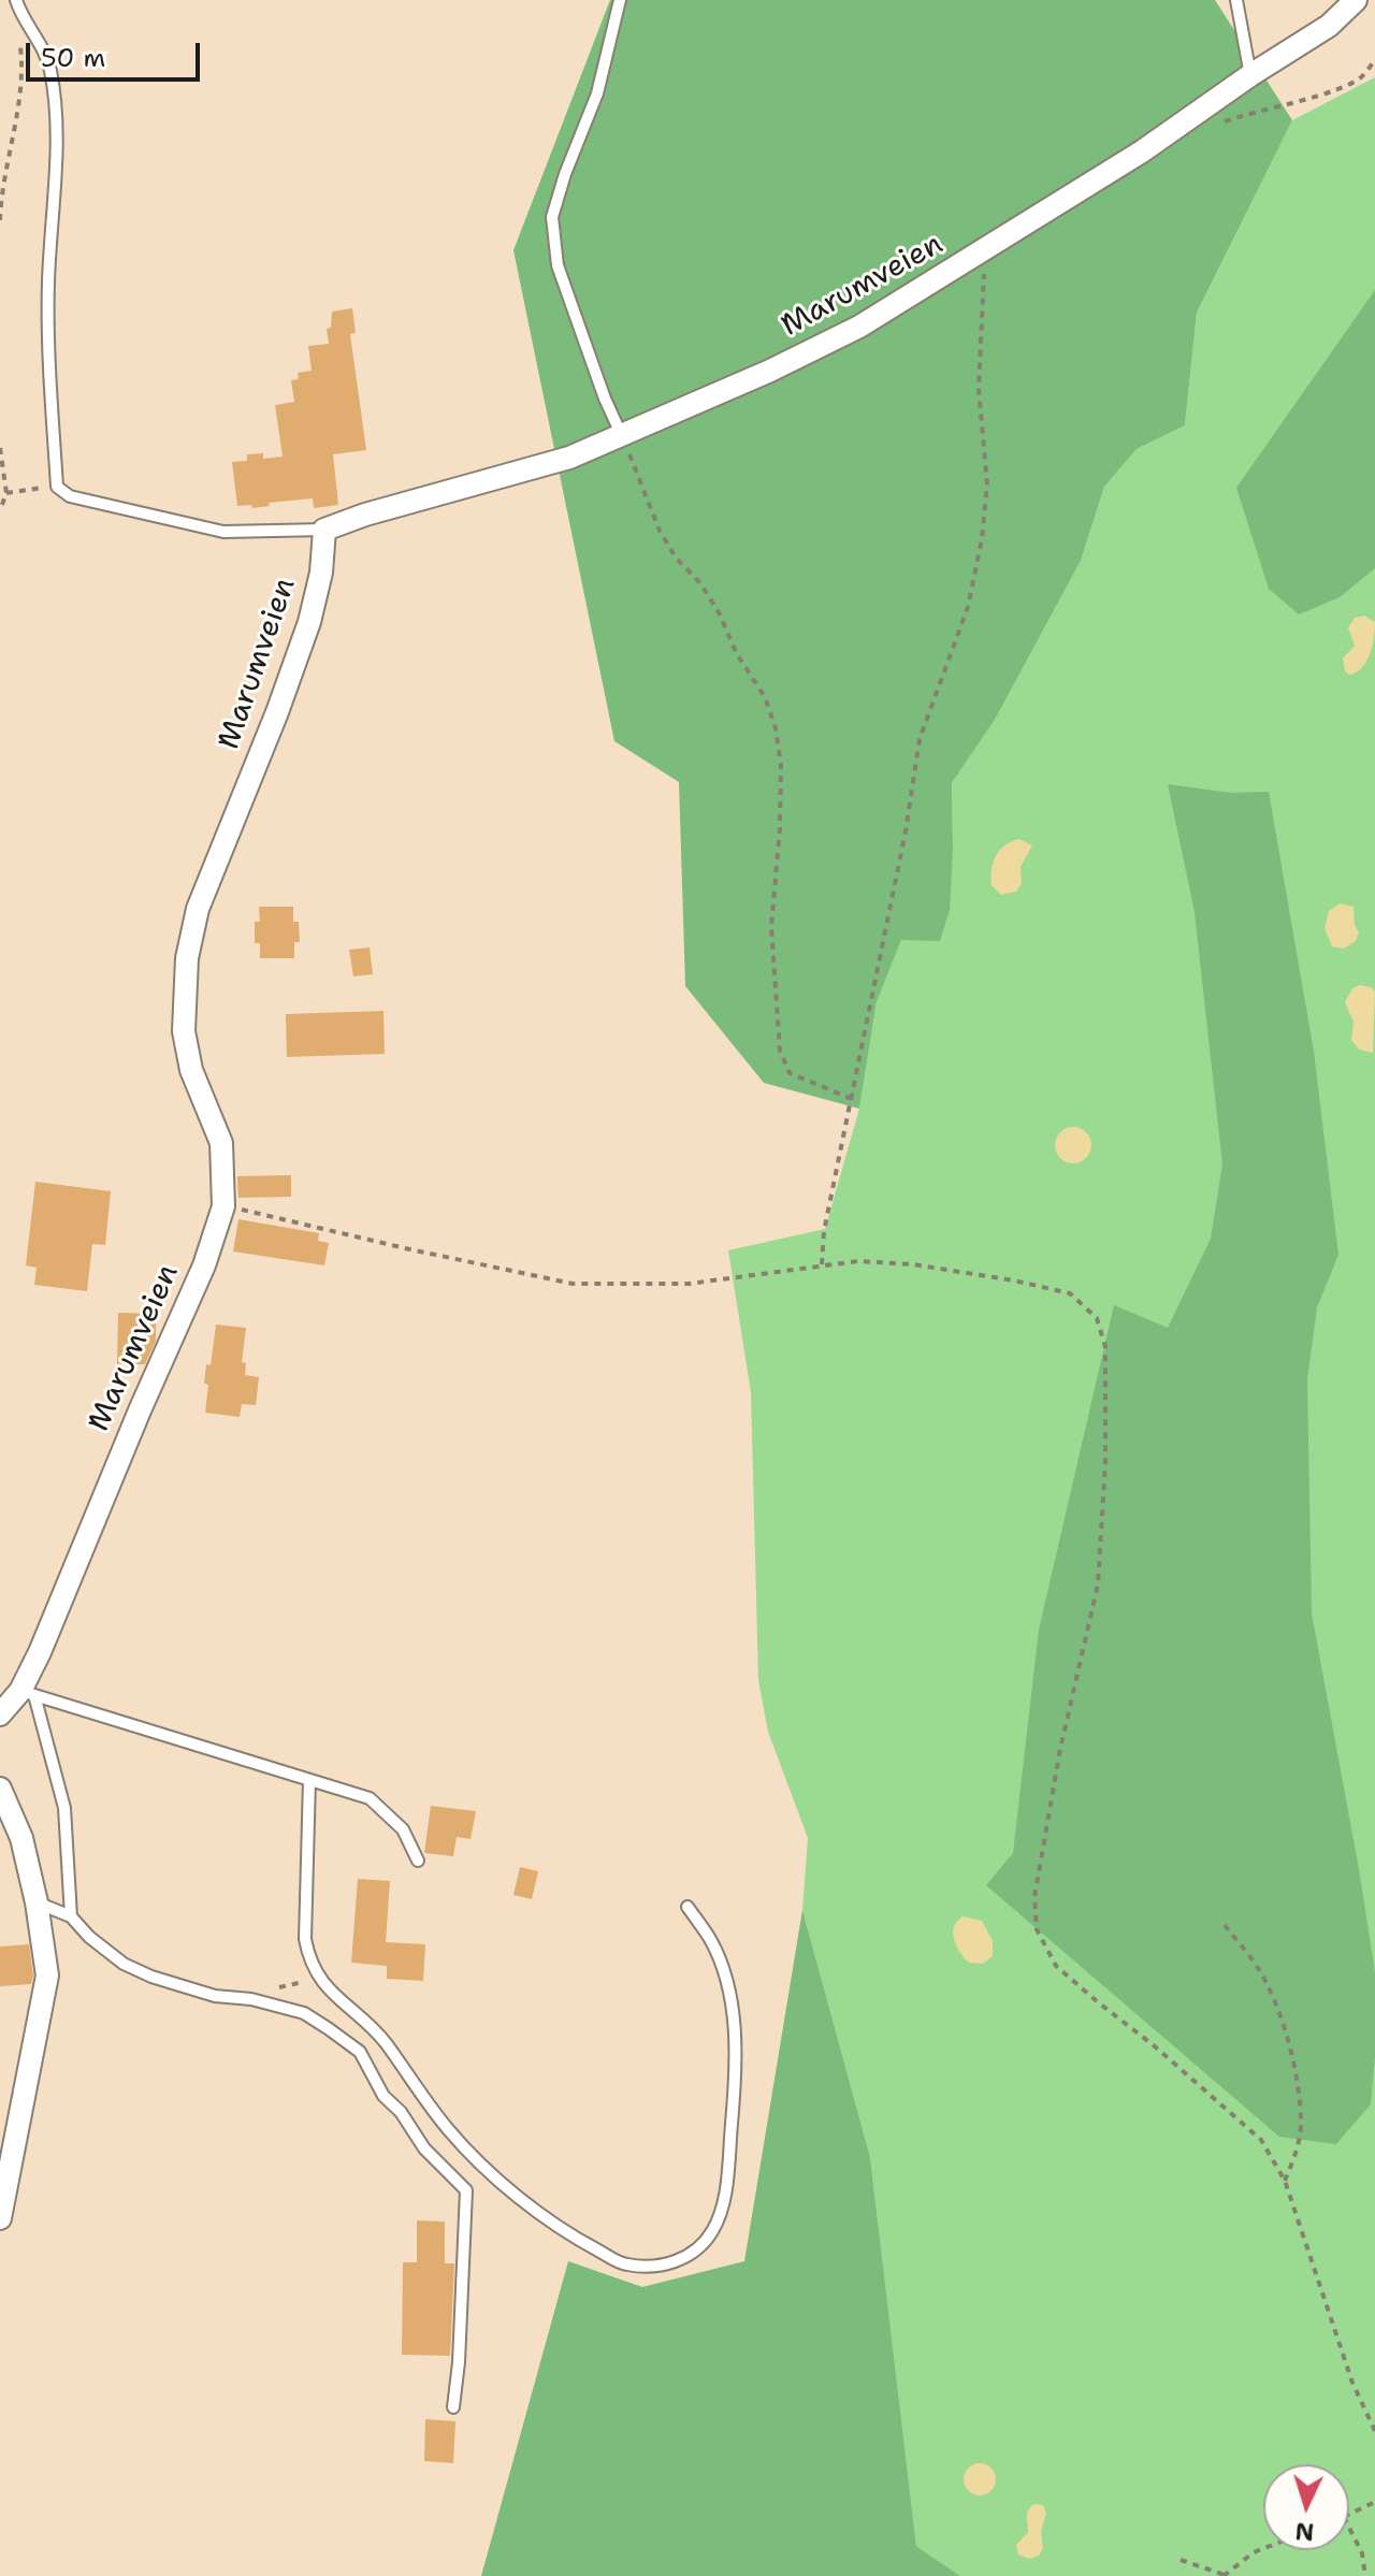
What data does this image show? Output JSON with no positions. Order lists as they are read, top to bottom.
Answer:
{
  "streets": {
    "street": ["Marumveien"]
  },
  "scale_bar": "50 m",
  "north": "bottom"
}
